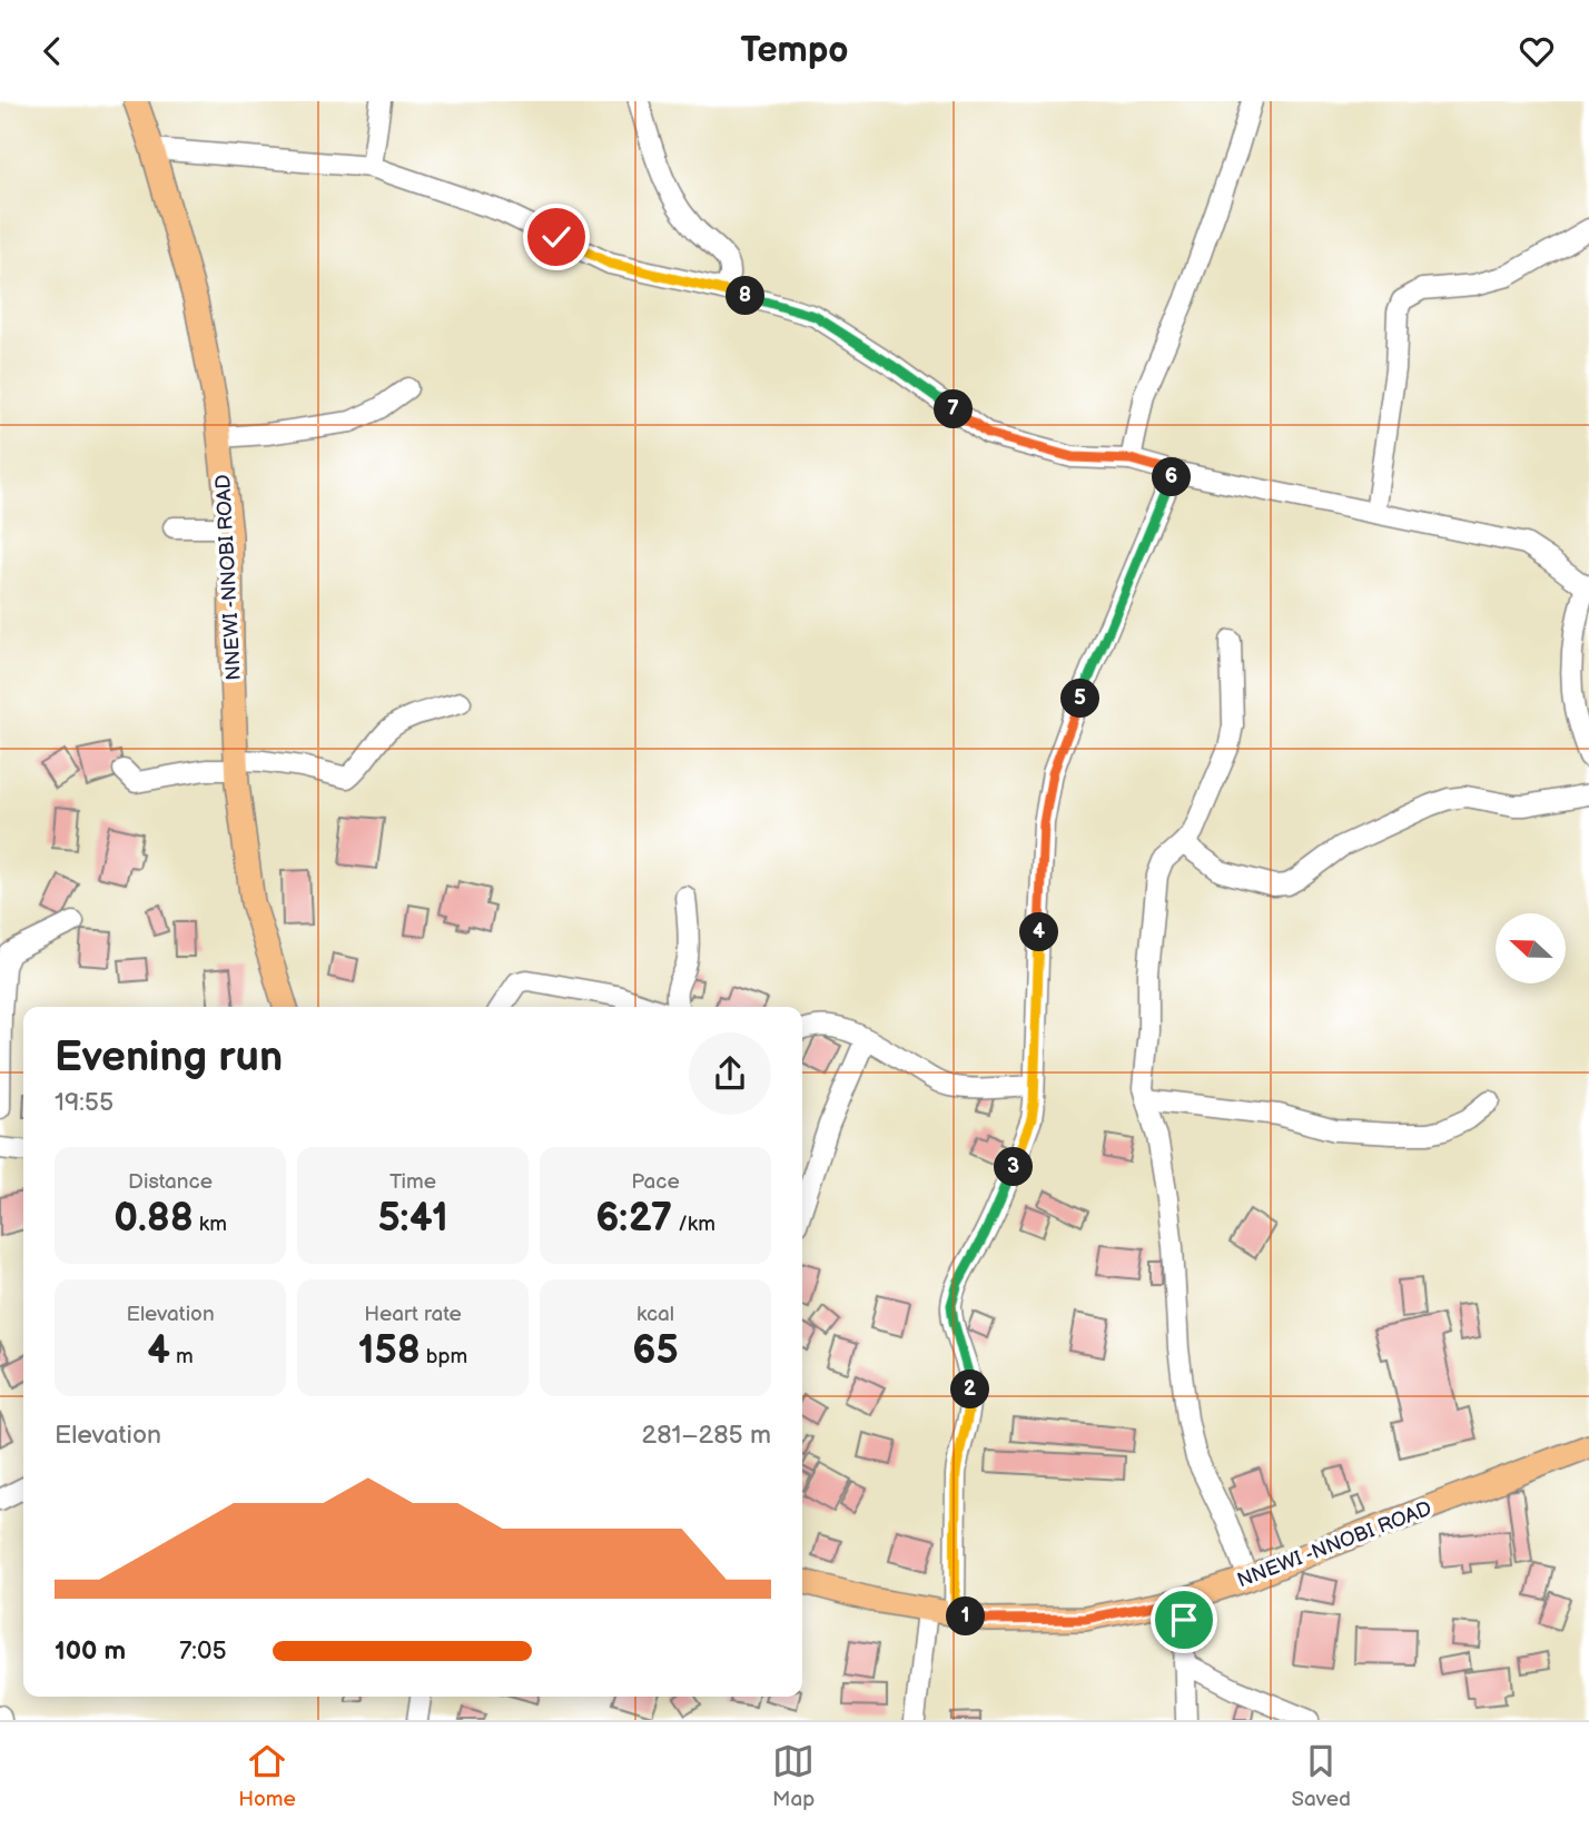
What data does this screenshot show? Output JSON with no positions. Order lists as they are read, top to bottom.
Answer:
{
  "streets": {
    "main road": ["NNEWI -NNOBI ROAD"]
  },
  "north": "left",
  "page": {
    "header": "Tempo",
    "pins": [
      "8",
      "7",
      "6",
      "5",
      "4",
      "3",
      "2",
      "1"
    ],
    "heading": ["Evening run", "19:55"],
    "stats": [
      ["Distance", "0.88 km"],
      ["Time", "5:41"],
      ["Pace", "6:27 /km"],
      ["Elevation", "4 m"],
      ["Heart rate", "158 bpm"],
      ["kcal", "65"]
    ],
    "chart": ["Elevation", "281–285 m"],
    "list": [
      {
        "name": "100 m",
        "note": "7:05"
      }
    ],
    "tabs": ["Home", "Map", "Saved"]
  }
}
